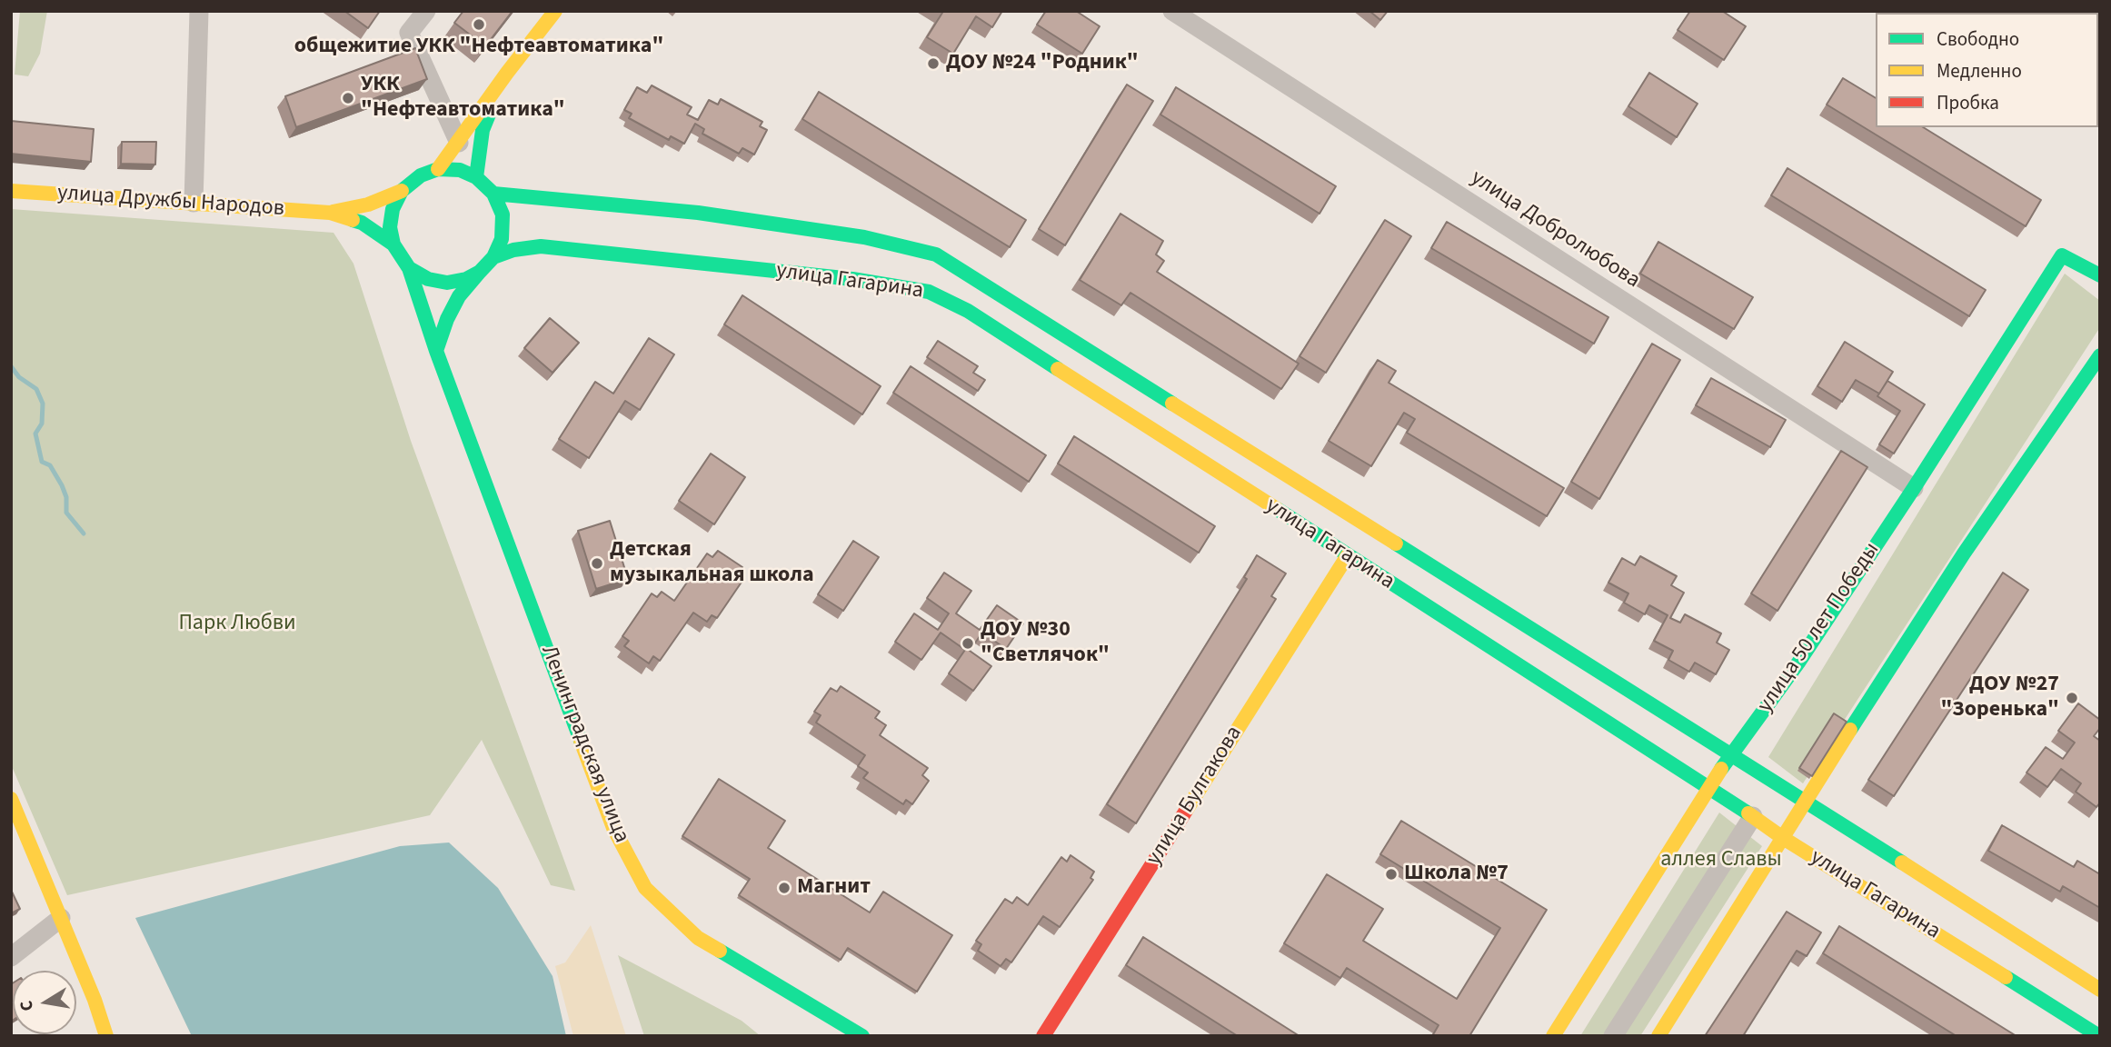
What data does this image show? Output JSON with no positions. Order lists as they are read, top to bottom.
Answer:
{
  "streets": {
    "street": [
      "улица Дружбы Народов",
      "улица Добролюбова",
      "улица Гагарина",
      "улица 50 лет Победы",
      "Ленинградская улица",
      "улица Булгакова"
    ]
  },
  "crossings": [
    ["улица Добролюбова", "улица 50 лет Победы"],
    ["улица Гагарина", "улица 50 лет Победы"],
    ["улица Гагарина", "Ленинградская улица"],
    ["улица Гагарина", "улица Булгакова"]
  ],
  "parks": ["Парк Любви", "аллея Славы"],
  "places": [
    "общежитие УКК \"Нефтеавтоматика\"",
    "ДОУ №24 \"Родник\"",
    "УКК \"Нефтеавтоматика\"",
    "Детская музыкальная школа",
    "ДОУ №30 \"Светлячок\"",
    "ДОУ №27 \"Зоренька\"",
    "Школа №7",
    "Магнит"
  ],
  "legend": ["Свободно", "Медленно", "Пробка"],
  "north": "left"
}
